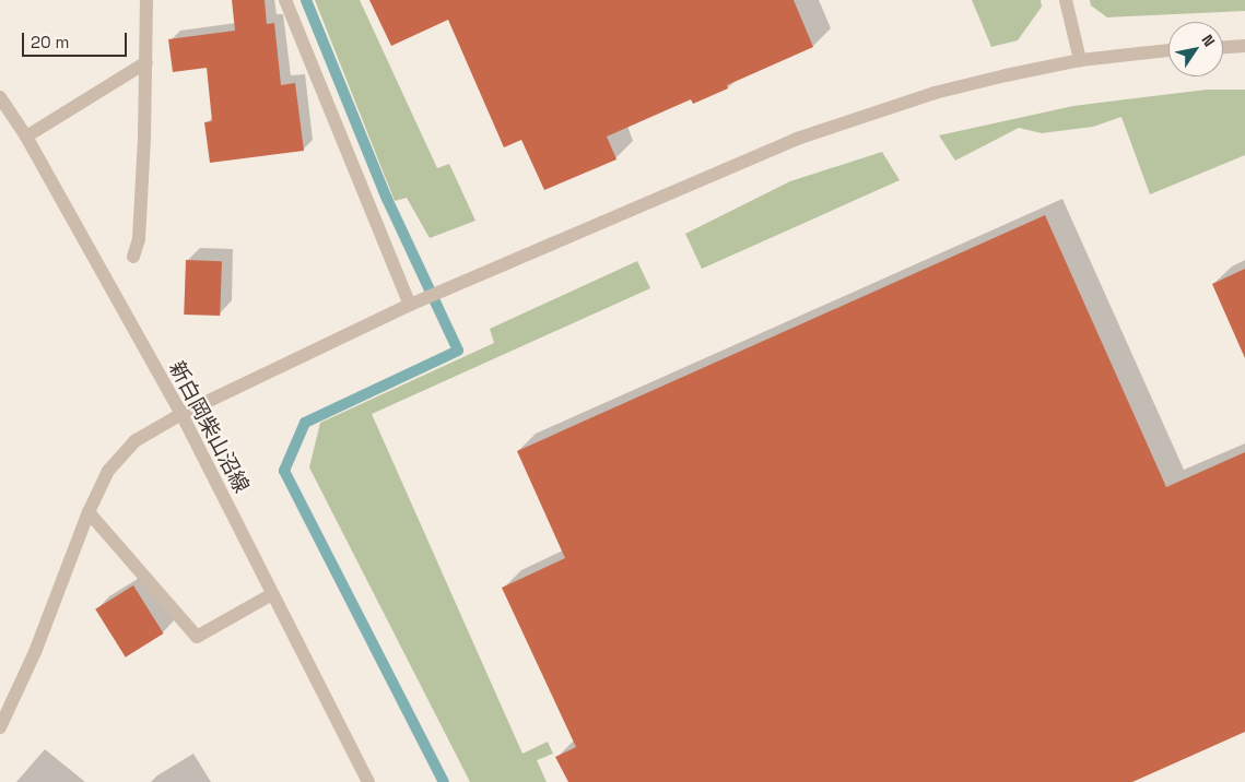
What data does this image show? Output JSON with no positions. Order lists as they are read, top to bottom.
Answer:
{
  "streets": {
    "street": ["新白岡柴山沼線"]
  },
  "scale_bar": "20 m",
  "north": "top right"
}
